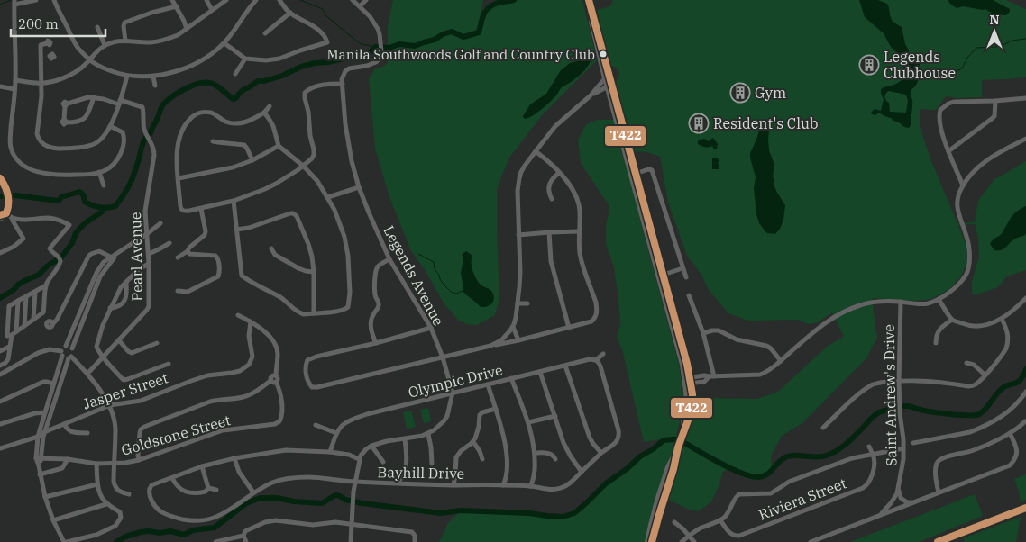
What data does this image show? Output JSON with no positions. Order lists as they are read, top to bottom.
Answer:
{
  "streets": {
    "street": [
      "Pearl Avenue",
      "Legends Avenue",
      "Olympic Drive",
      "Jasper Street",
      "Saint Andrew's Drive",
      "Goldstone Street",
      "Bayhill Drive",
      "Riviera Street"
    ]
  },
  "crossings": [
    ["Legends Avenue", "Olympic Drive"],
    ["Olympic Drive", "Bayhill Drive"]
  ],
  "places": {
    "other": ["Manila Southwoods Golf and Country Club"],
    "building": ["Legends Clubhouse", "Gym", "Resident's Club"]
  },
  "lines": ["transit line T422"],
  "scale_bar": "200 m",
  "north": "top"
}
